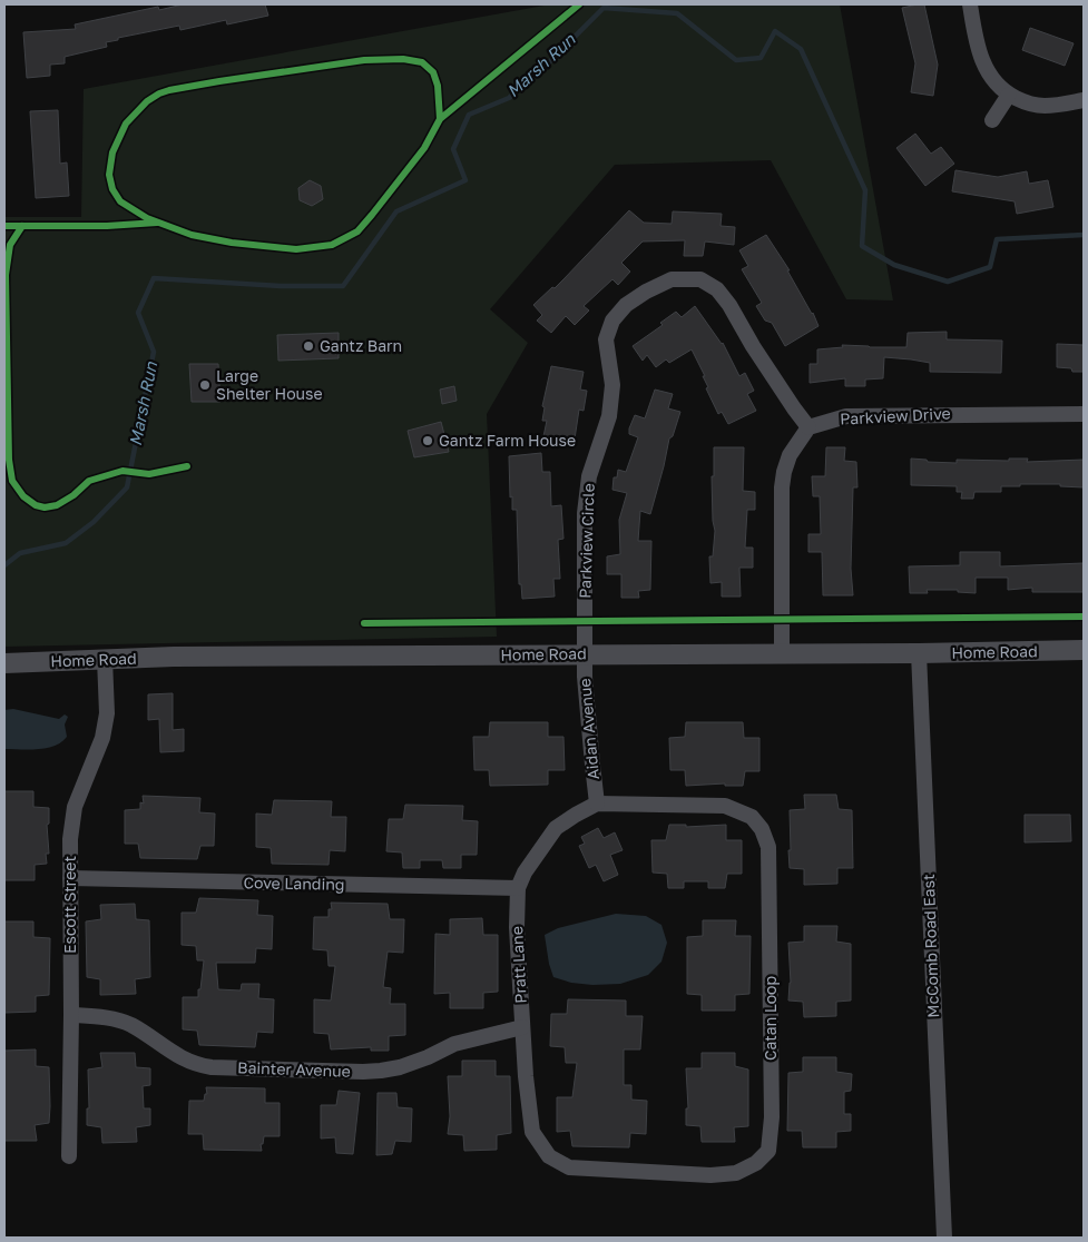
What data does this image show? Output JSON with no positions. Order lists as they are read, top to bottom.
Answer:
{
  "streets": {
    "street": [
      "Parkview Drive",
      "Parkview Circle",
      "Home Road",
      "Aidan Avenue",
      "Cove Landing",
      "Escott Street",
      "McComb Road East",
      "Pratt Lane",
      "Catan Loop",
      "Bainter Avenue"
    ]
  },
  "crossings": [
    ["Parkview Drive", "Parkview Circle"],
    ["Parkview Circle", "Home Road"],
    ["Parkview Circle", "Aidan Avenue"],
    ["Home Road", "Aidan Avenue"],
    ["Home Road", "Escott Street"],
    ["Home Road", "McComb Road East"],
    ["Aidan Avenue", "Pratt Lane"],
    ["Aidan Avenue", "Catan Loop"],
    ["Cove Landing", "Escott Street"],
    ["Cove Landing", "Pratt Lane"],
    ["Escott Street", "Bainter Avenue"],
    ["Pratt Lane", "Catan Loop"],
    ["Pratt Lane", "Bainter Avenue"]
  ],
  "water": ["Marsh Run"],
  "places": ["Gantz Barn", "Large Shelter House", "Gantz Farm House"]
}
